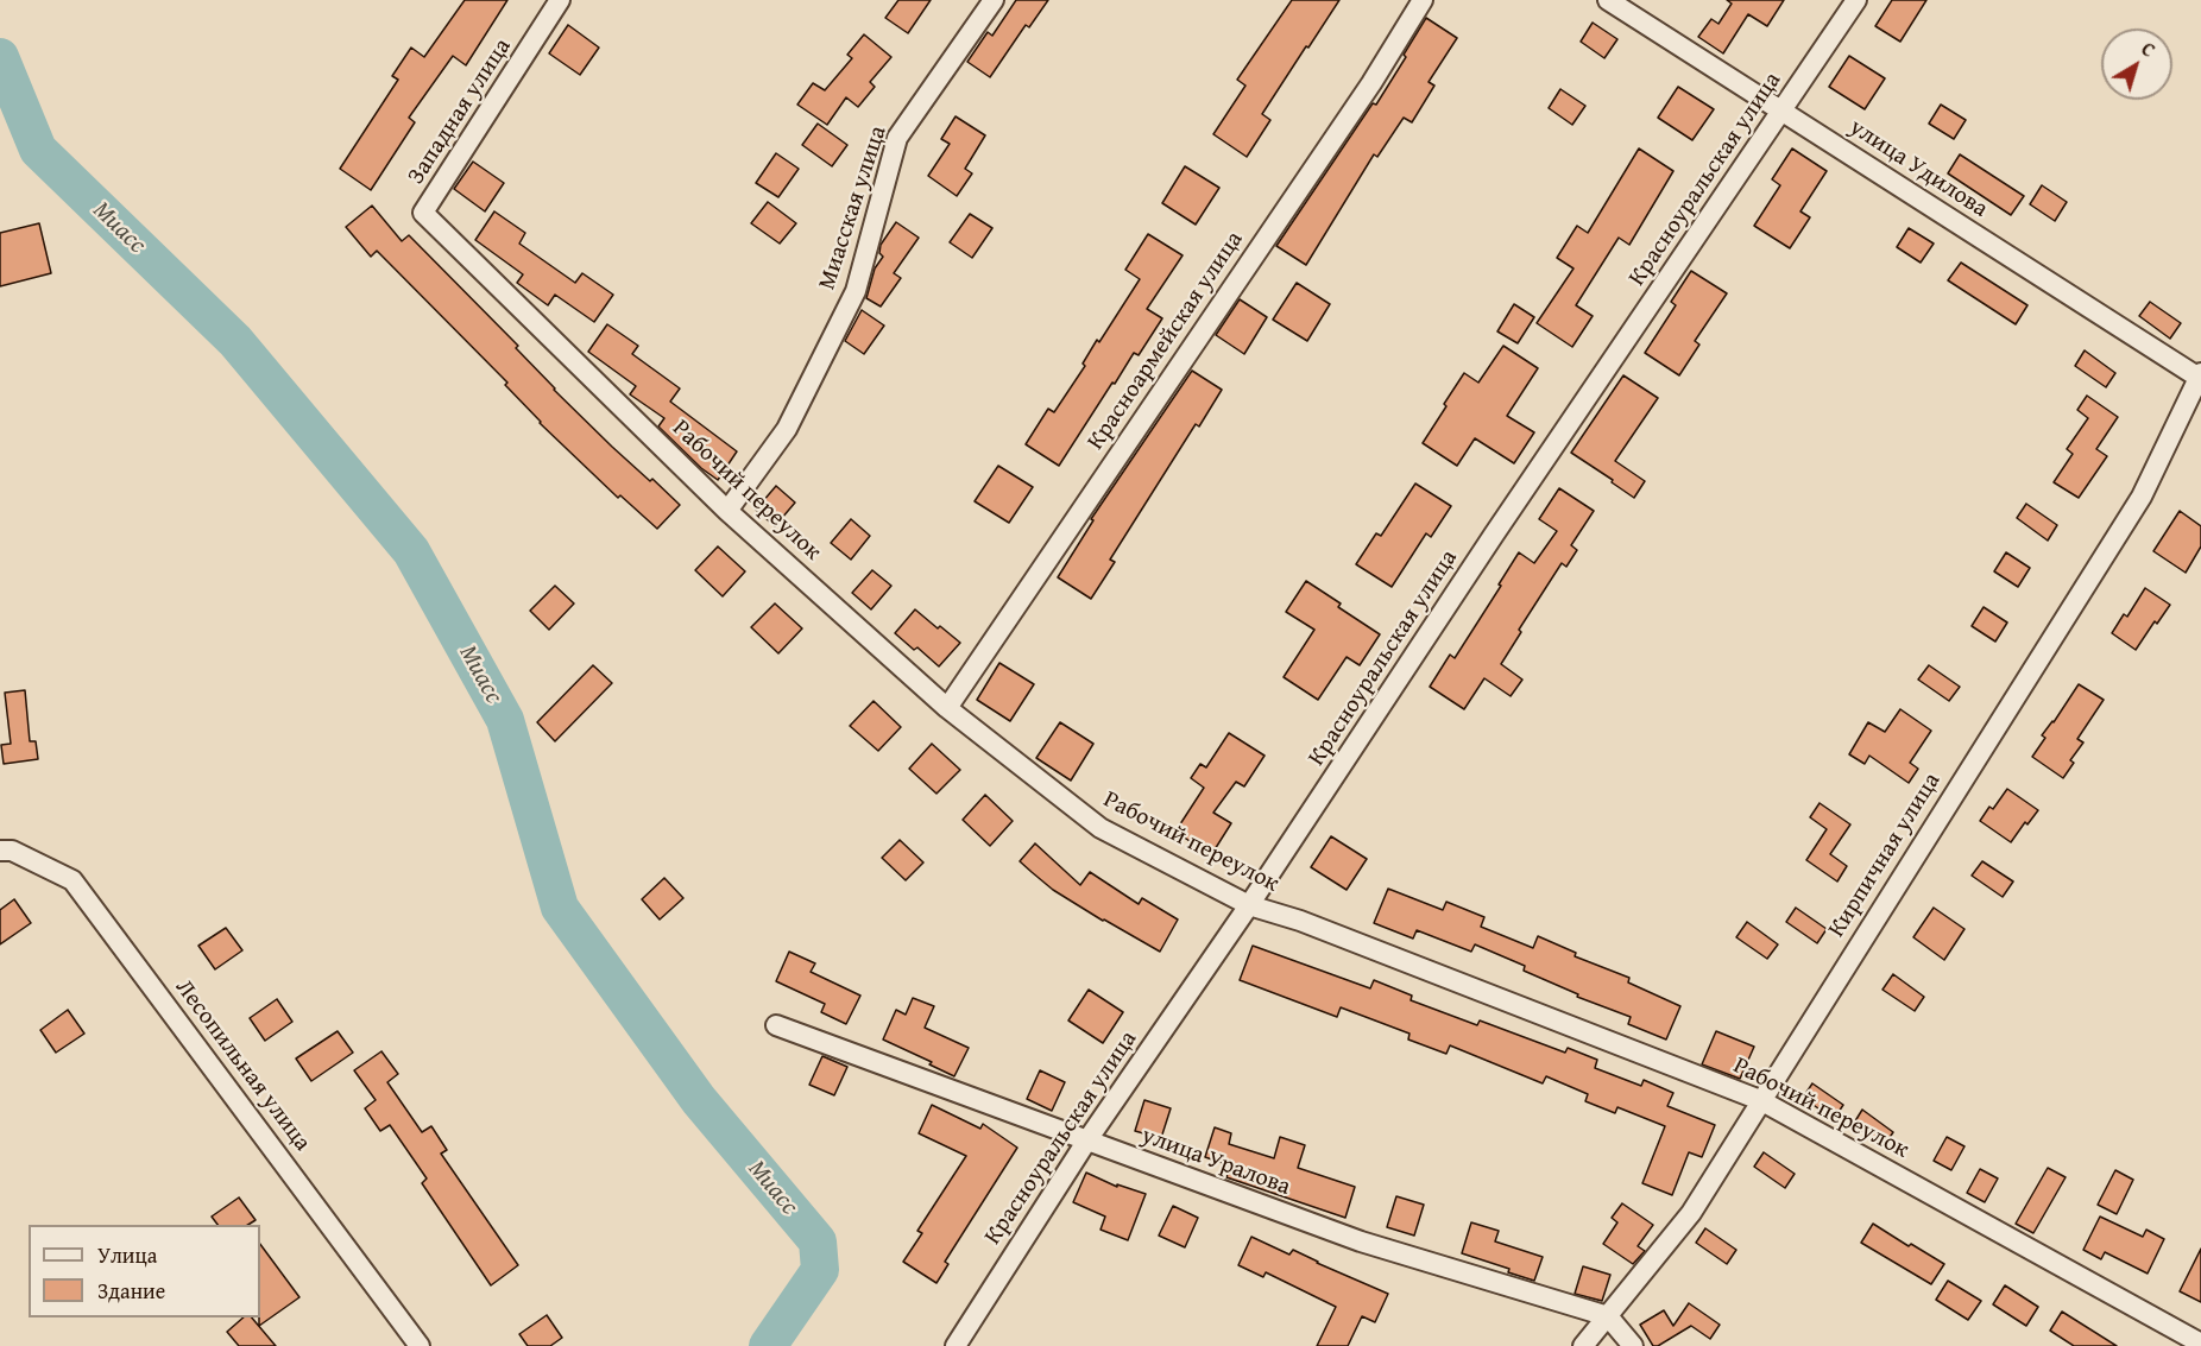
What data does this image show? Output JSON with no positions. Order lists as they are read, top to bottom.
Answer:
{
  "streets": {
    "street": [
      "Западная улица",
      "улица Удилова",
      "Красноуральская улица",
      "Миасская улица",
      "Красноармейская улица",
      "Рабочий переулок",
      "Кирпичная улица",
      "Лесопильная улица",
      "улица Уралова"
    ]
  },
  "crossings": [
    ["Западная улица", "Рабочий переулок"],
    ["улица Удилова", "Красноуральская улица"],
    ["улица Удилова", "Кирпичная улица"],
    ["Красноуральская улица", "Рабочий переулок"],
    ["Красноуральская улица", "улица Уралова"],
    ["Миасская улица", "Рабочий переулок"],
    ["Красноармейская улица", "Рабочий переулок"],
    ["Рабочий переулок", "Кирпичная улица"],
    ["Кирпичная улица", "улица Уралова"]
  ],
  "water": ["Миасс"],
  "legend": ["Улица", "Здание"],
  "north": "top right"
}
